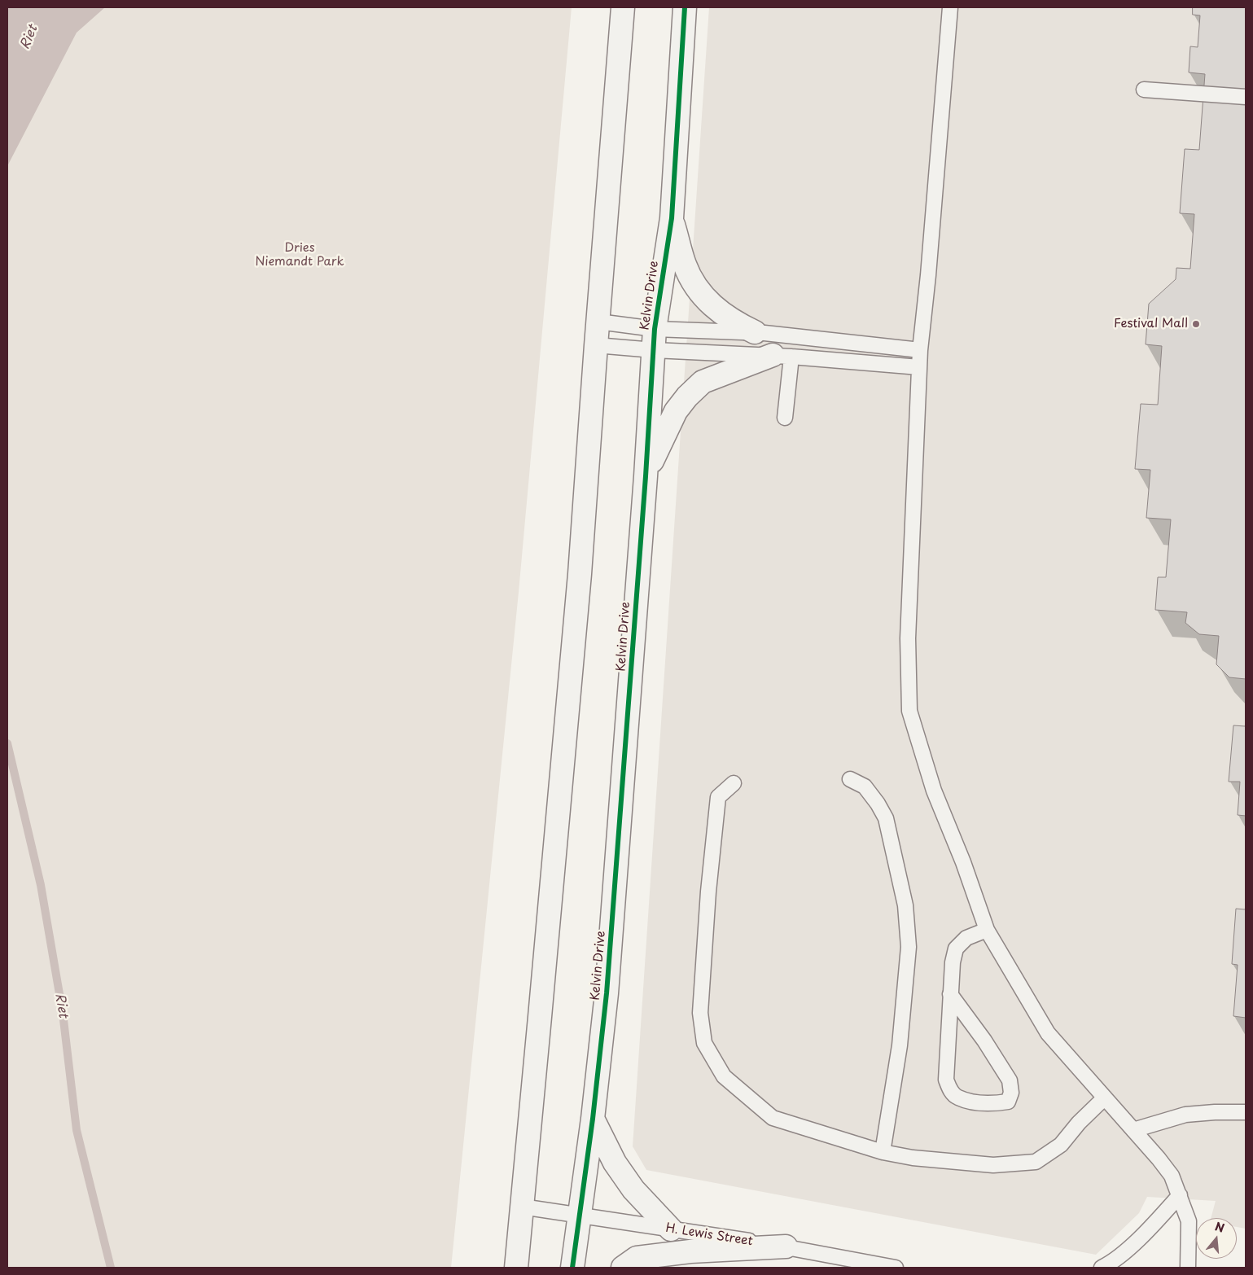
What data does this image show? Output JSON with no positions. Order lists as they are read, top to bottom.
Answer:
{
  "streets": {
    "street": ["Kelvin Drive"],
    "lane": ["H. Lewis Street"]
  },
  "crossings": [
    ["Kelvin Drive", "H. Lewis Street"]
  ],
  "water": ["Riet"],
  "parks": ["Dries Niemandt Park"],
  "places": ["Festival Mall"],
  "north": "top"
}
